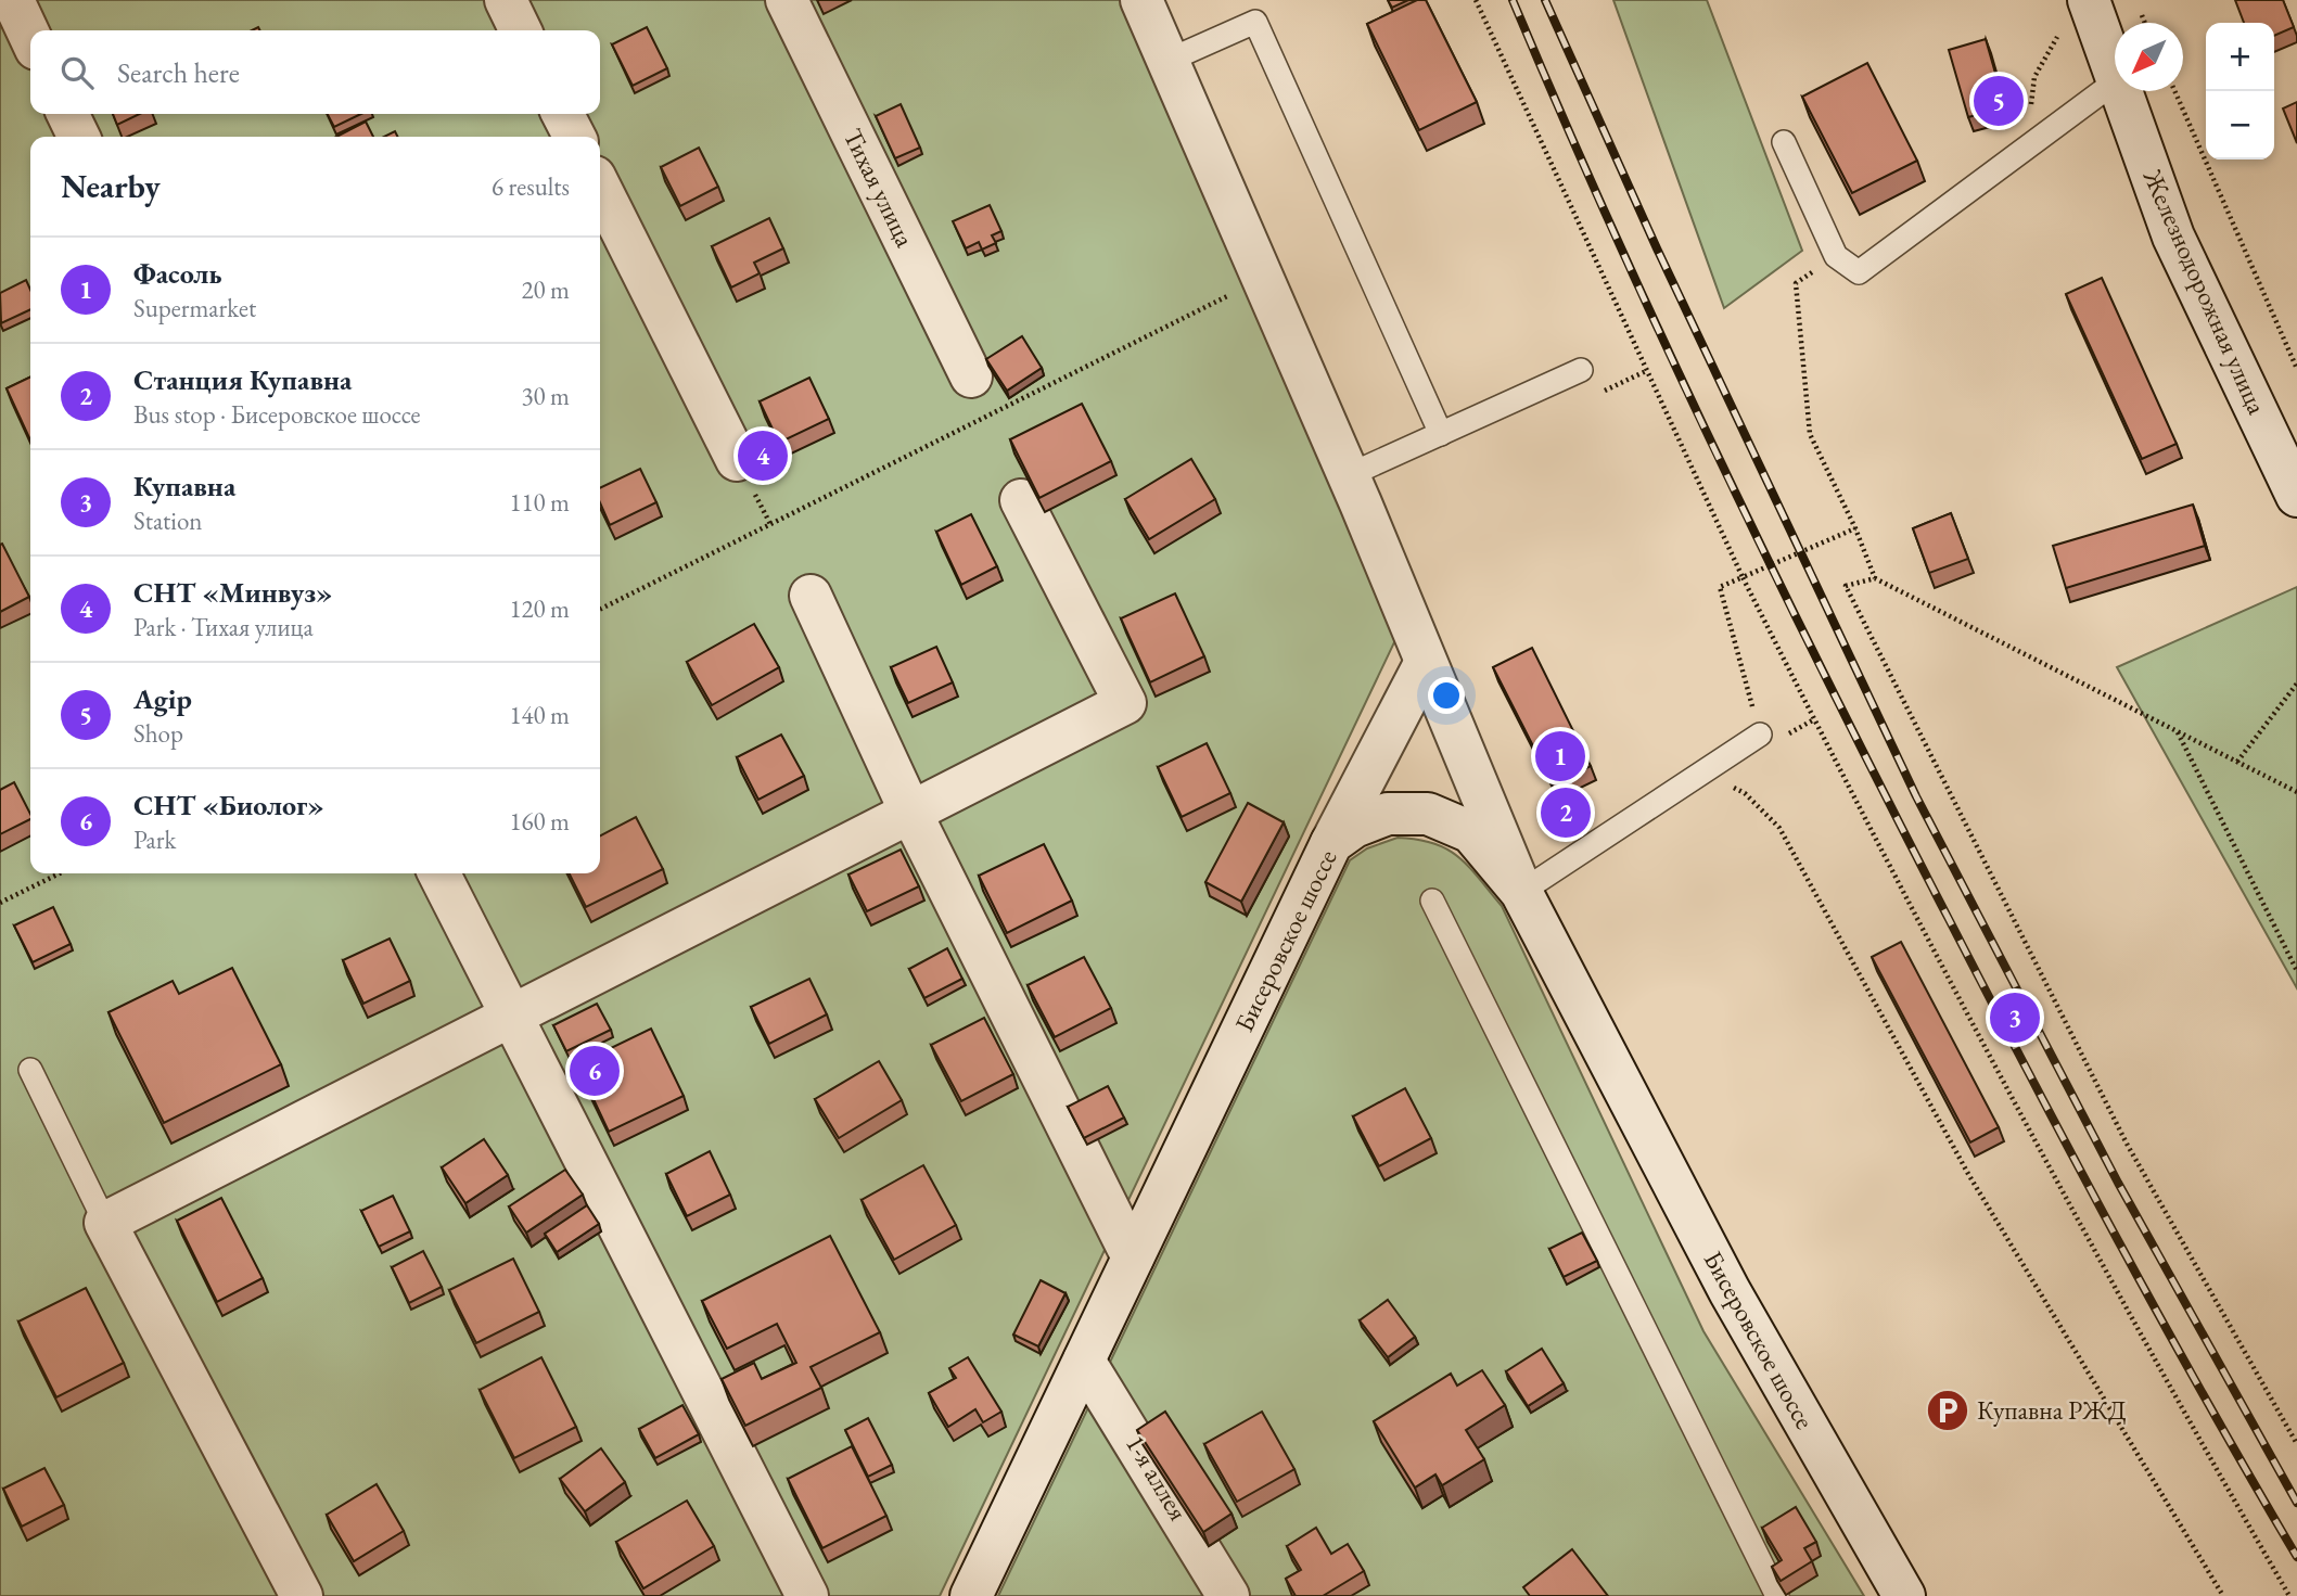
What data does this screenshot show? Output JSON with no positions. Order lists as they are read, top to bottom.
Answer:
{
  "streets": {
    "street": [
      "Тихая улица",
      "Железнодорожная улица",
      "Бисеровское шоссе",
      "1-я аллея"
    ]
  },
  "crossings": [
    ["Бисеровское шоссе", "1-я аллея"]
  ],
  "places": {
    "parking": ["Купавна РЖД"]
  },
  "north": "bottom left",
  "page": {
    "map_buttons": ["+", "−"],
    "search": "Search here",
    "pins": [
      "5",
      "4",
      "1",
      "2",
      "3",
      "6"
    ],
    "heading": ["Nearby", "6 results"],
    "list": [
      {
        "mark": "1",
        "name": "Фасоль",
        "note": "Supermarket",
        "value": "20 m"
      },
      {
        "mark": "2",
        "name": "Станция Купавна",
        "note": "Bus stop · Бисеровское шоссе",
        "value": "30 m"
      },
      {
        "mark": "3",
        "name": "Купавна",
        "note": "Station",
        "value": "110 m"
      },
      {
        "mark": "4",
        "name": "СНТ «Минвуз»",
        "note": "Park · Тихая улица",
        "value": "120 m"
      },
      {
        "mark": "5",
        "name": "Agip",
        "note": "Shop",
        "value": "140 m"
      },
      {
        "mark": "6",
        "name": "СНТ «Биолог»",
        "note": "Park",
        "value": "160 m"
      }
    ]
  }
}
